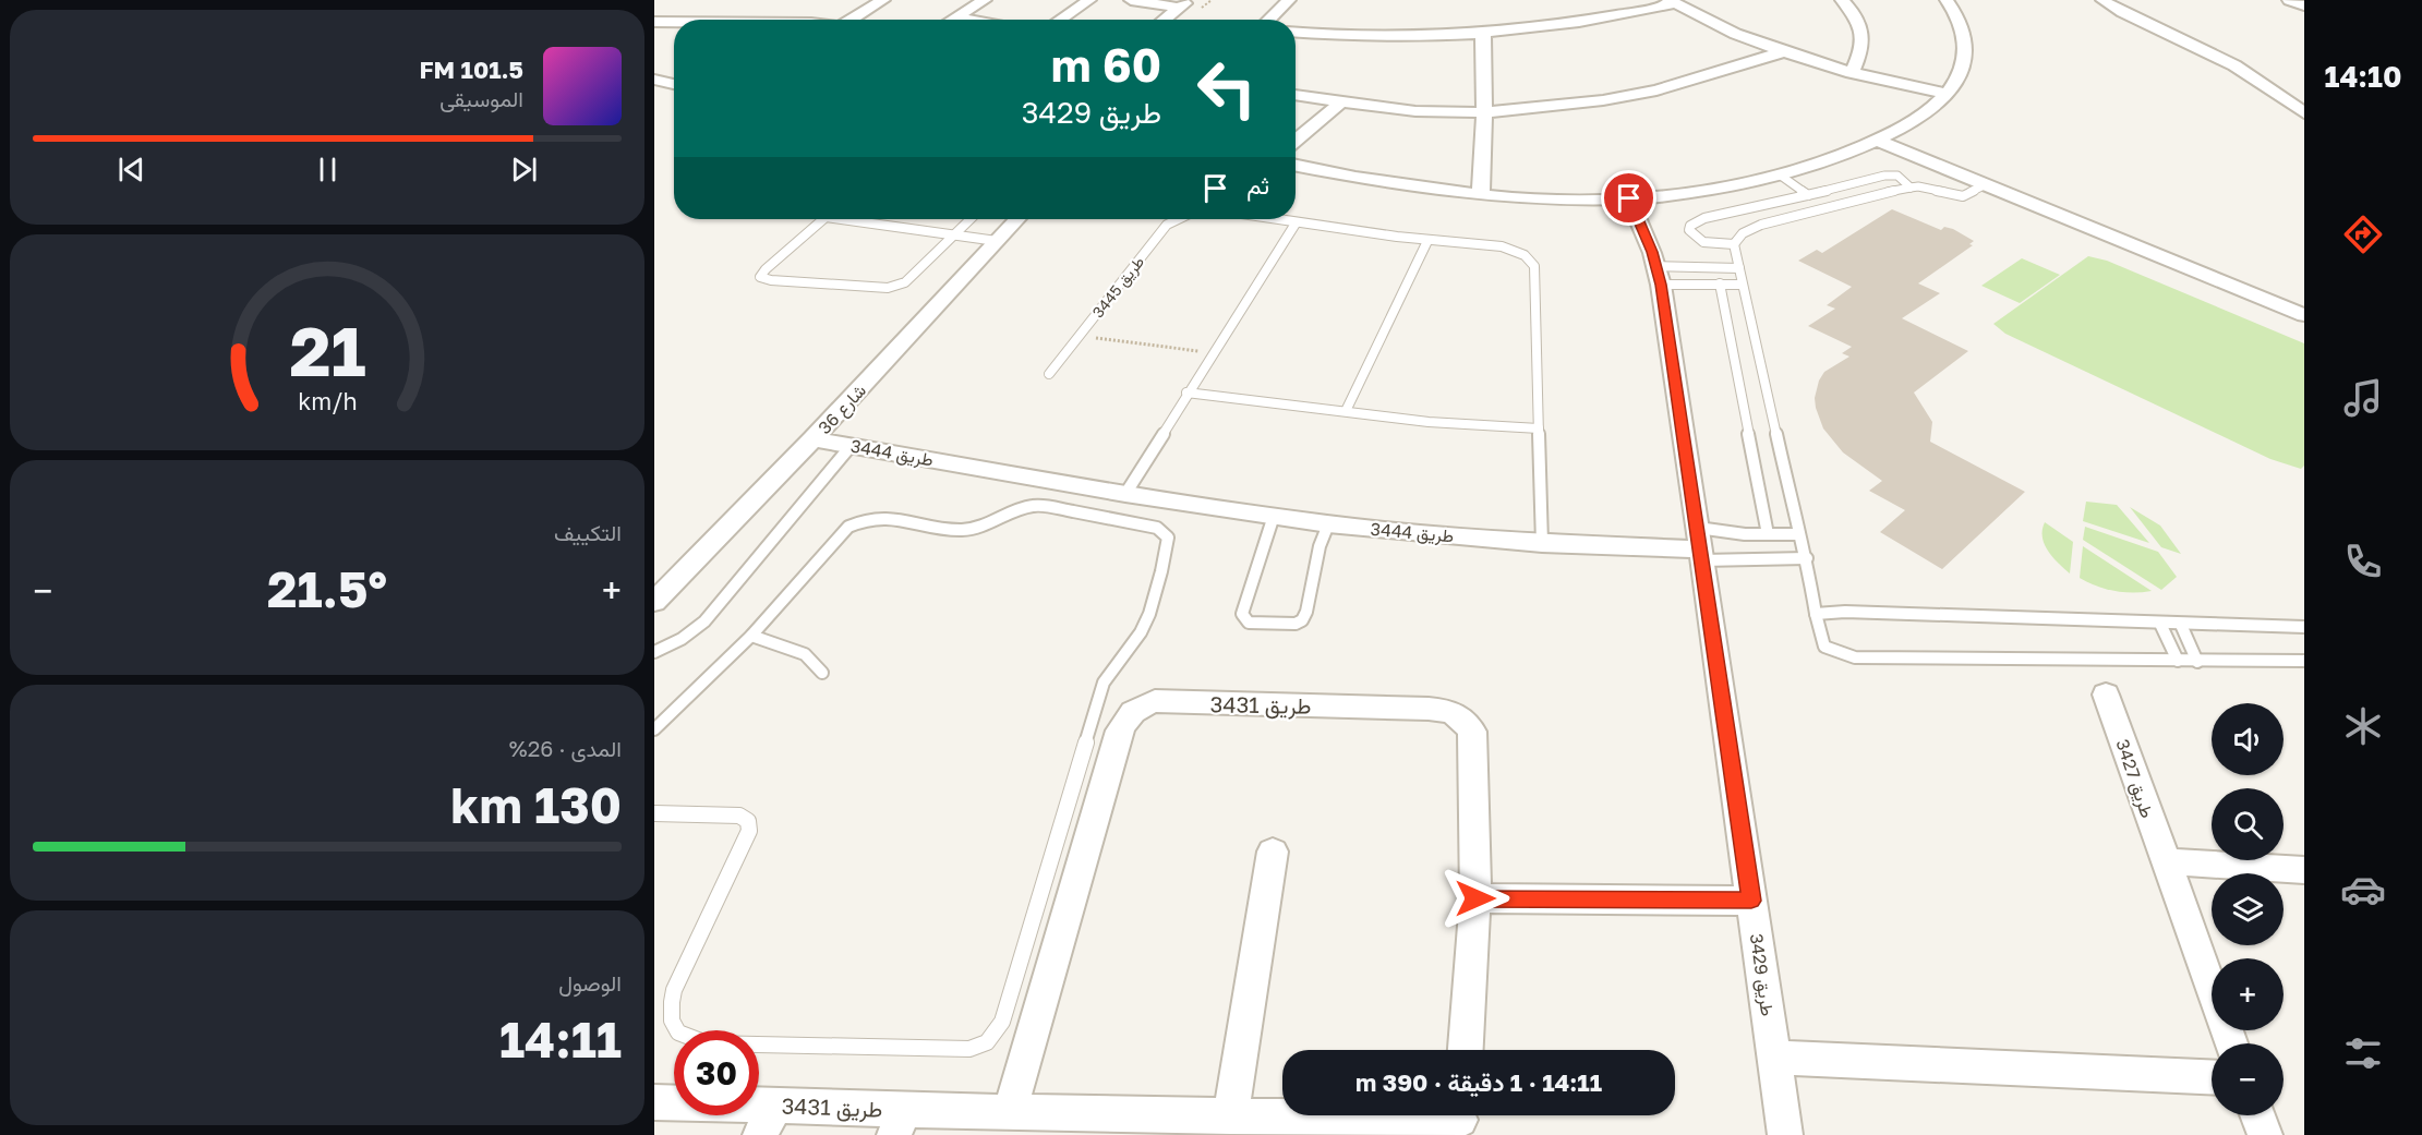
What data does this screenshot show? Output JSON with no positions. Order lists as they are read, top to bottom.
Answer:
{
  "streets": {
    "street": [
      "شارع 36",
      "طريق 3444",
      "طريق 3431",
      "طريق 3427",
      "طريق 3429"
    ],
    "lane": ["طريق 3445"]
  },
  "crossings": [
    ["شارع 36", "طريق 3444"],
    ["طريق 3444", "طريق 3429"]
  ],
  "page": {
    "tabs": "14:10",
    "turn": ["60 m", "طريق 3429"],
    "song": ["101.5 FM", "الموسيقى"],
    "then": "ثم",
    "tile": [
      "التكييف",
      ["المدى · 26%", "130 km"],
      ["الوصول", "14:11"]
    ],
    "heat": ["−", "21.5°", "+"],
    "map_buttons": ["+", "−"],
    "limit": "30",
    "trip": "14:11 · 1 دقيقة · 390 m",
    "gauge": ["21", "km/h"]
  }
}
